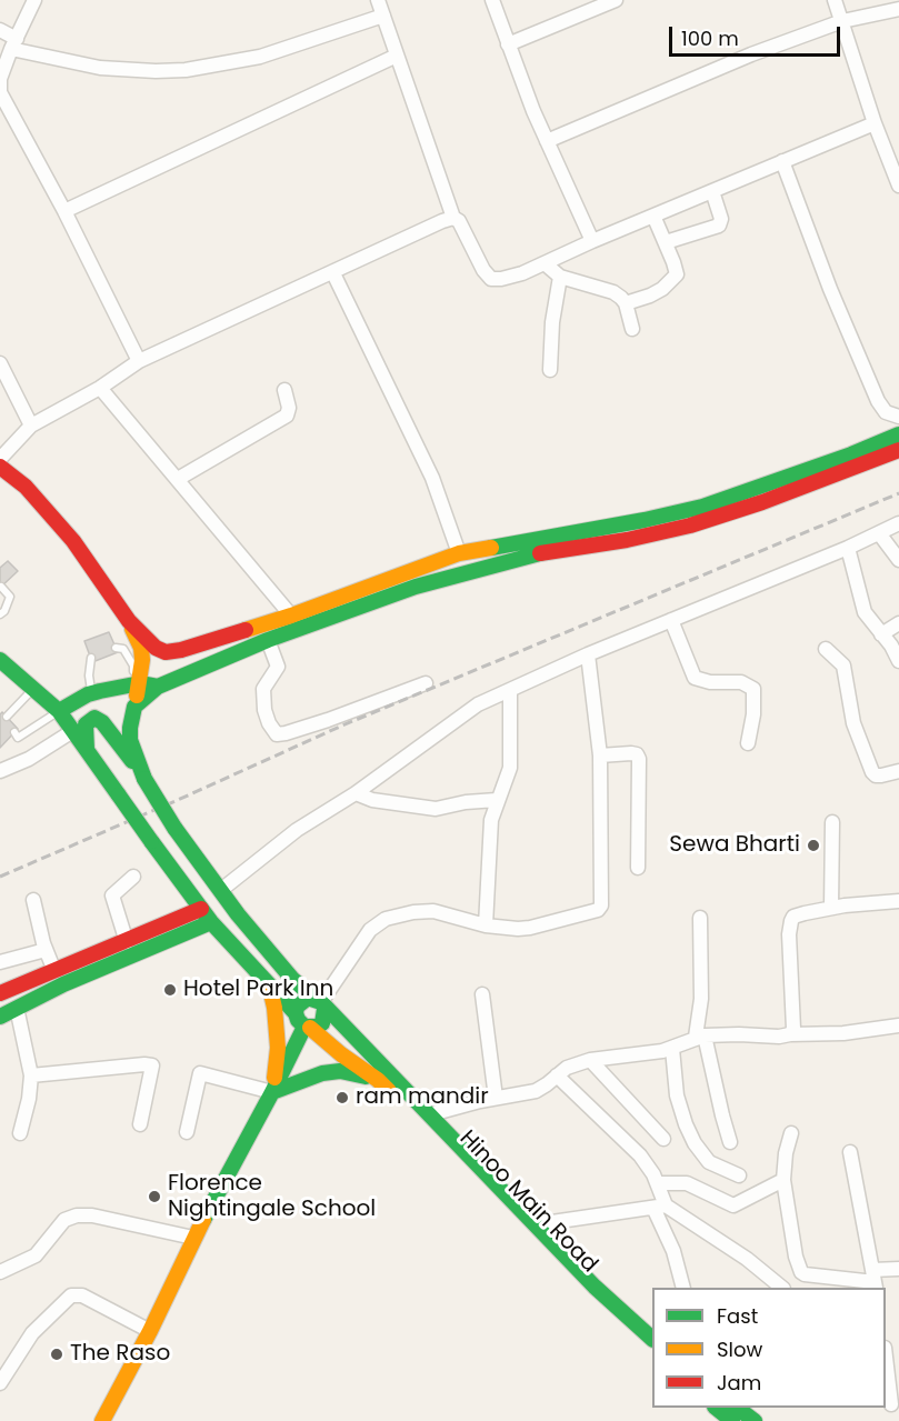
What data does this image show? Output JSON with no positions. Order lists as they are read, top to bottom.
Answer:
{
  "streets": {
    "main road": ["Hinoo Main Road"]
  },
  "places": [
    "Sewa Bharti",
    "Hotel Park Inn",
    "ram mandir",
    "Florence Nightingale School",
    "The Raso"
  ],
  "legend": ["Fast", "Slow", "Jam"],
  "scale_bar": "100 m"
}
